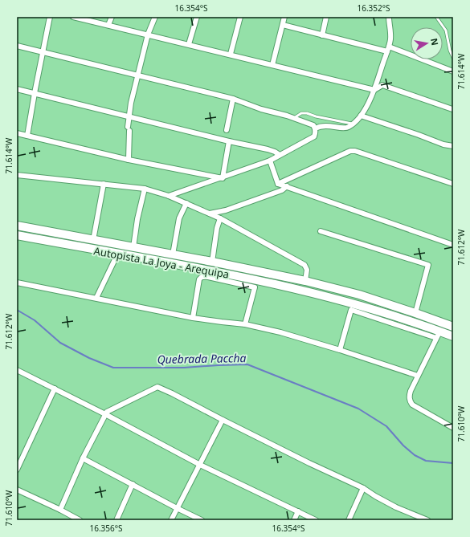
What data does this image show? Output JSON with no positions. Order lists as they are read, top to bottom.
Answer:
{
  "streets": {
    "main road": ["Autopista La Joya - Arequipa"]
  },
  "water": ["Quebrada Paccha"],
  "north": "right",
  "coordinates": [
    "16.354°S",
    "16.352°S",
    "71.614°W",
    "71.612°W",
    "71.610°W",
    "16.356°S"
  ]
}
